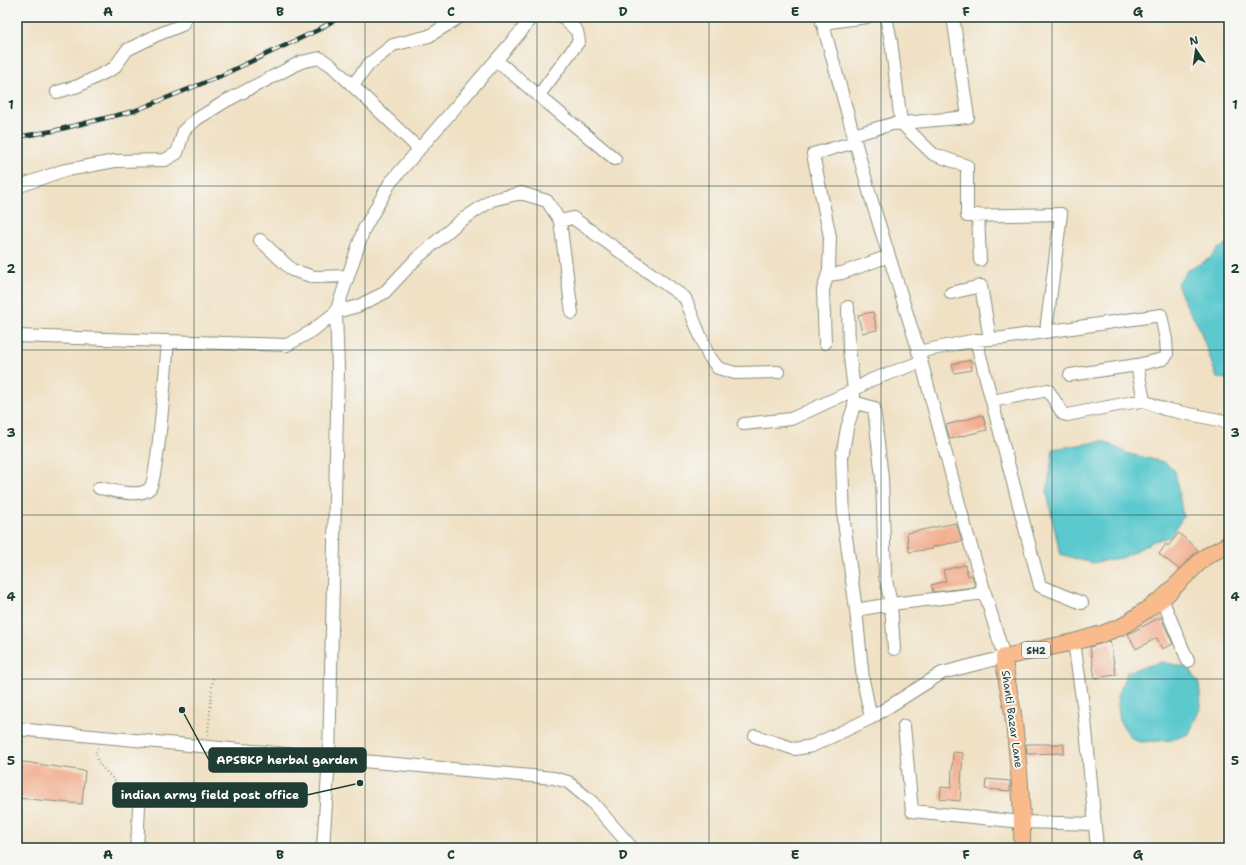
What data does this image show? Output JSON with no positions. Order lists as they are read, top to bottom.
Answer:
{
  "streets": {
    "main road": ["SH2", "Shanti Bazar Lane"]
  },
  "places": ["APSBKP herbal garden", "indian army field post office"],
  "north": "top",
  "grid": {
    "columns": [
      "A",
      "B",
      "C",
      "D",
      "E",
      "F",
      "G"
    ],
    "rows": [
      "1",
      "2",
      "3",
      "4",
      "5"
    ]
  }
}
